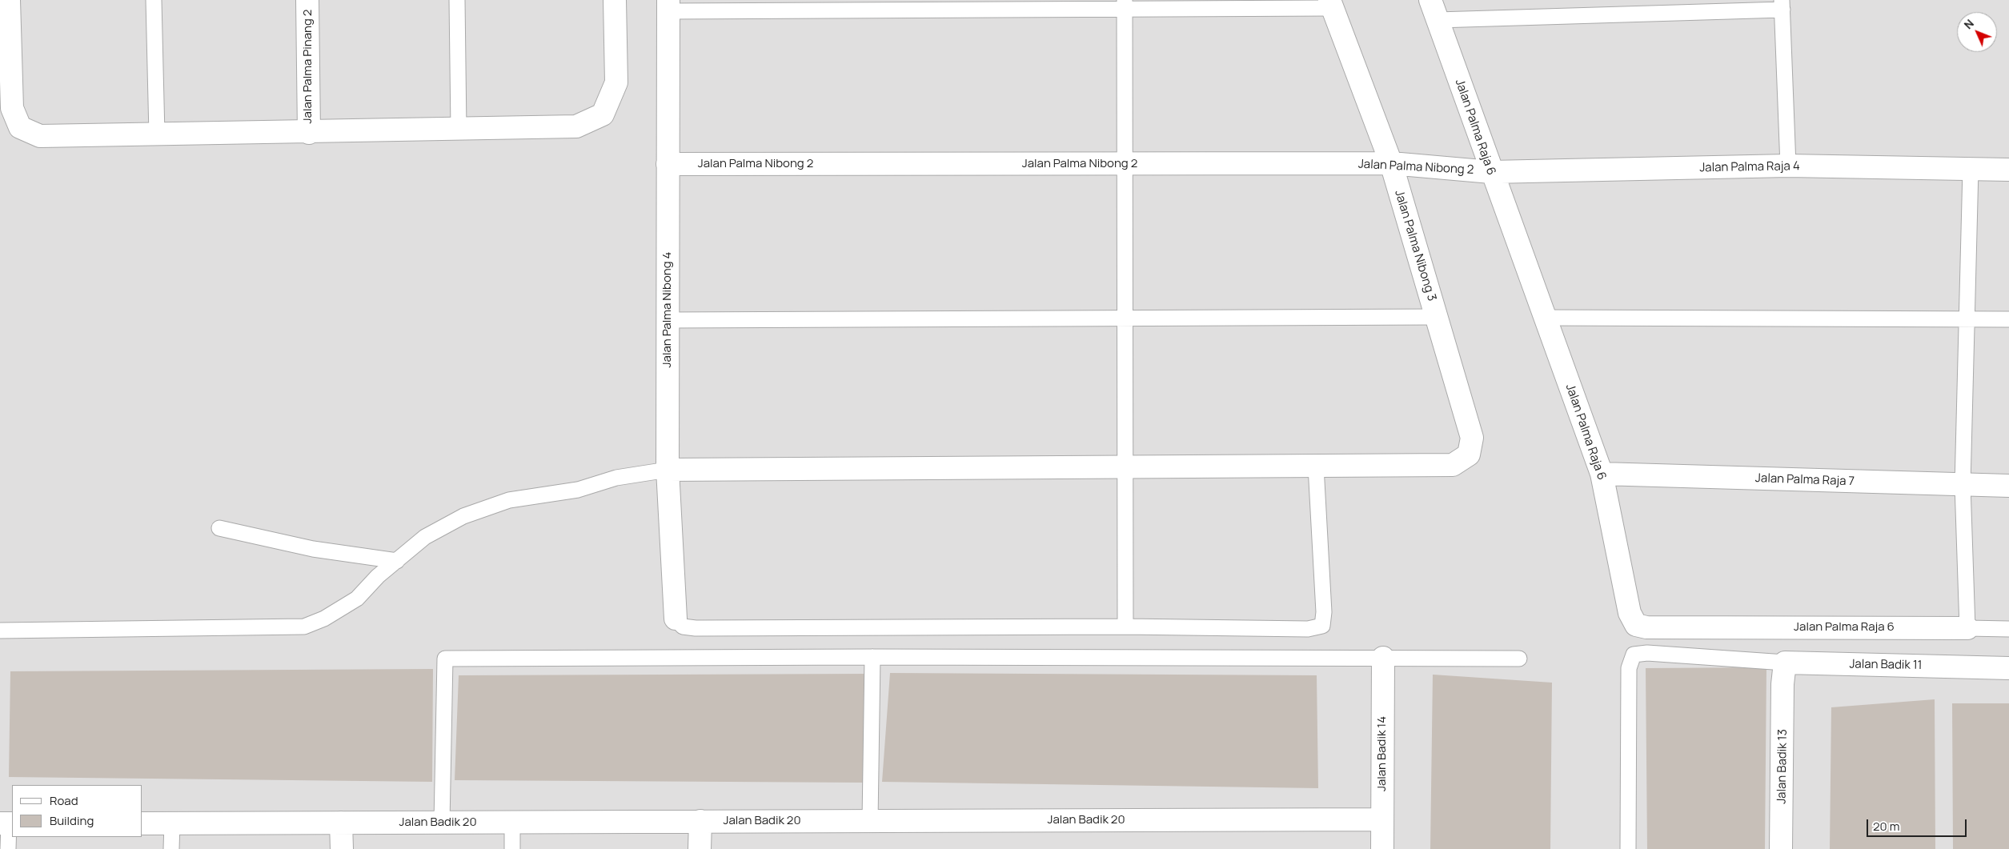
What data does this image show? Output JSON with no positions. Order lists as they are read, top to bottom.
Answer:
{
  "streets": {
    "street": [
      "Jalan Palma Pinang 2",
      "Jalan Palma Raja 6",
      "Jalan Palma Nibong 2",
      "Jalan Palma Raja 4",
      "Jalan Palma Nibong 3",
      "Jalan Palma Nibong 4",
      "Jalan Palma Raja 7",
      "Jalan Badik 11",
      "Jalan Badik 14",
      "Jalan Badik 13",
      "Jalan Badik 20"
    ]
  },
  "crossings": [
    ["Jalan Palma Raja 6", "Jalan Palma Nibong 2"],
    ["Jalan Palma Raja 6", "Jalan Palma Raja 4"],
    ["Jalan Palma Raja 6", "Jalan Palma Raja 7"],
    ["Jalan Palma Nibong 2", "Jalan Palma Raja 4"],
    ["Jalan Palma Nibong 2", "Jalan Palma Nibong 3"],
    ["Jalan Palma Nibong 2", "Jalan Palma Nibong 4"],
    ["Jalan Badik 11", "Jalan Badik 13"],
    ["Jalan Badik 14", "Jalan Badik 20"]
  ],
  "legend": ["Road", "Building"],
  "scale_bar": "20 m",
  "north": "top left"
}
